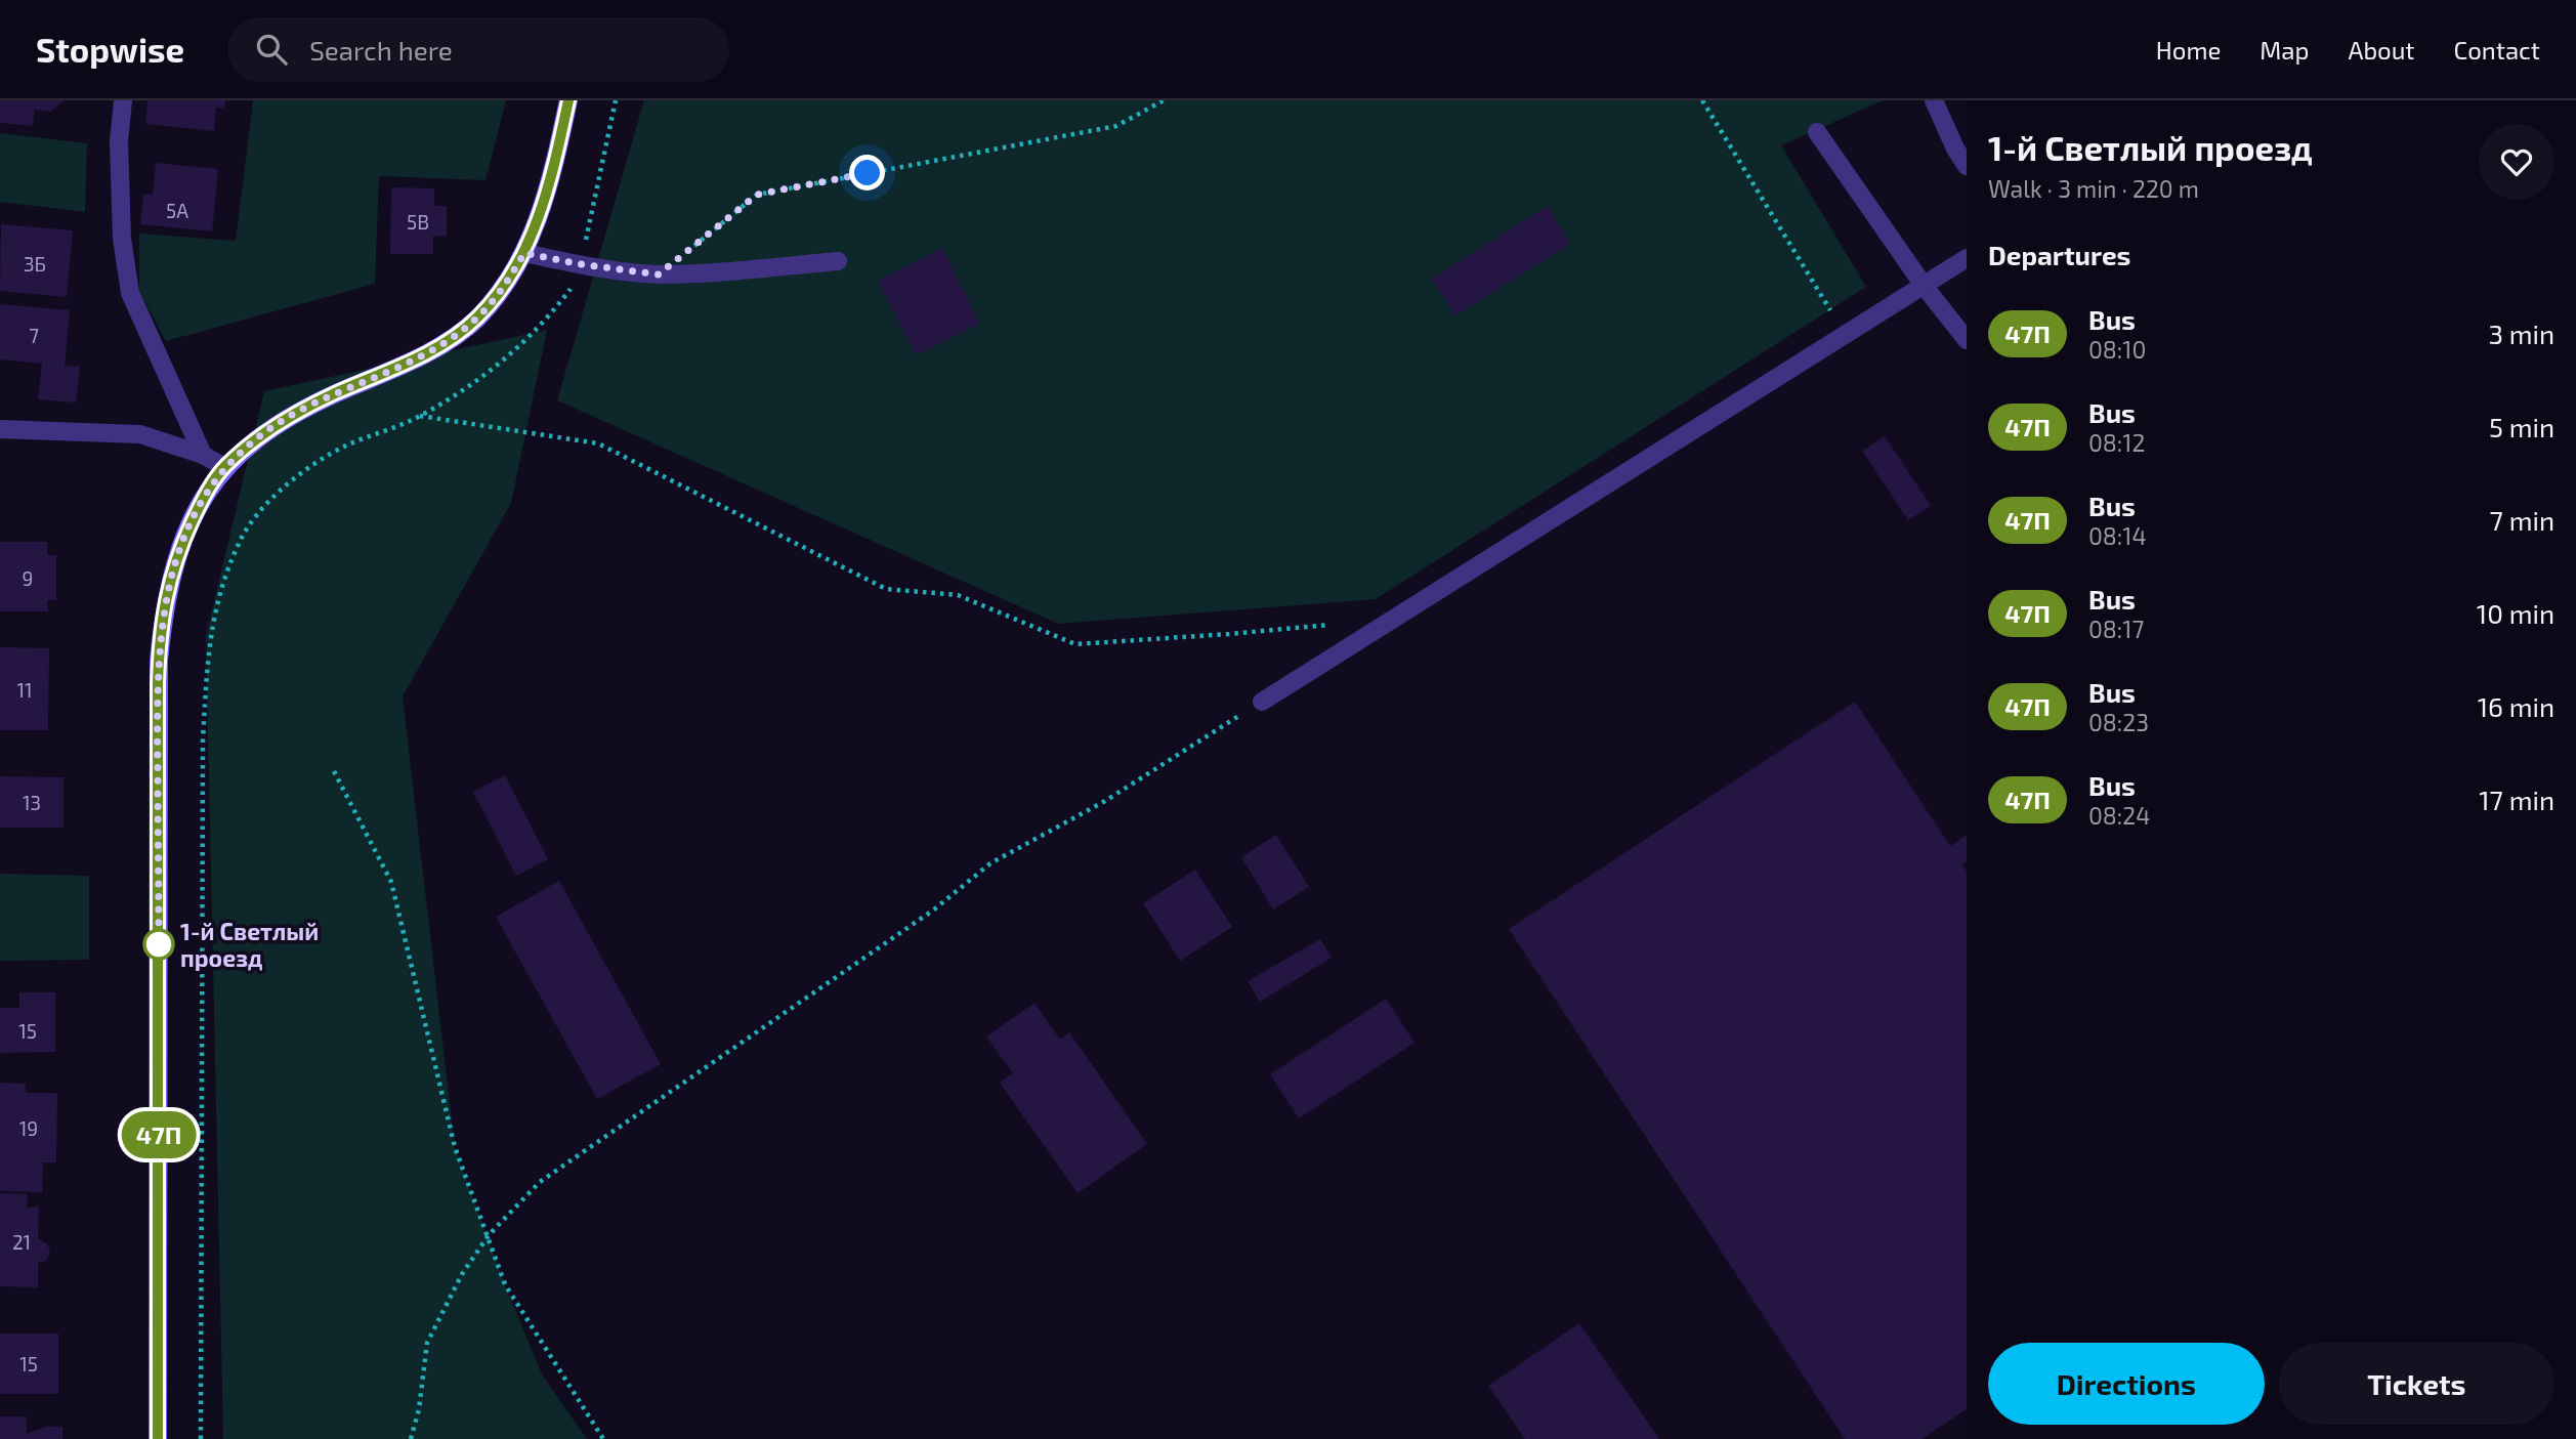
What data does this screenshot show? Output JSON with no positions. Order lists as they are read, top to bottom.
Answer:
{
  "places": ["1-й Светлый проезд"],
  "lines": ["bus line 47П"],
  "house_numbers": [
    "5А",
    "5В",
    "3Б",
    "7",
    "9",
    "11",
    "13",
    "15",
    "19",
    "21",
    "15"
  ],
  "page": {
    "header": "Stopwise",
    "search": "Search here",
    "nav": [
      "Home",
      "Map",
      "About",
      "Contact"
    ],
    "on_map": "47П",
    "heading": [
      ["1-й Светлый проезд", "Walk · 3 min · 220 m"],
      "Departures"
    ],
    "list": [
      {
        "mark": "47П",
        "name": "Bus",
        "note": "08:10",
        "value": "3 min"
      },
      {
        "mark": "47П",
        "name": "Bus",
        "note": "08:12",
        "value": "5 min"
      },
      {
        "mark": "47П",
        "name": "Bus",
        "note": "08:14",
        "value": "7 min"
      },
      {
        "mark": "47П",
        "name": "Bus",
        "note": "08:17",
        "value": "10 min"
      },
      {
        "mark": "47П",
        "name": "Bus",
        "note": "08:23",
        "value": "16 min"
      },
      {
        "mark": "47П",
        "name": "Bus",
        "note": "08:24",
        "value": "17 min"
      }
    ],
    "buttons": ["Directions", "Tickets"]
  }
}
